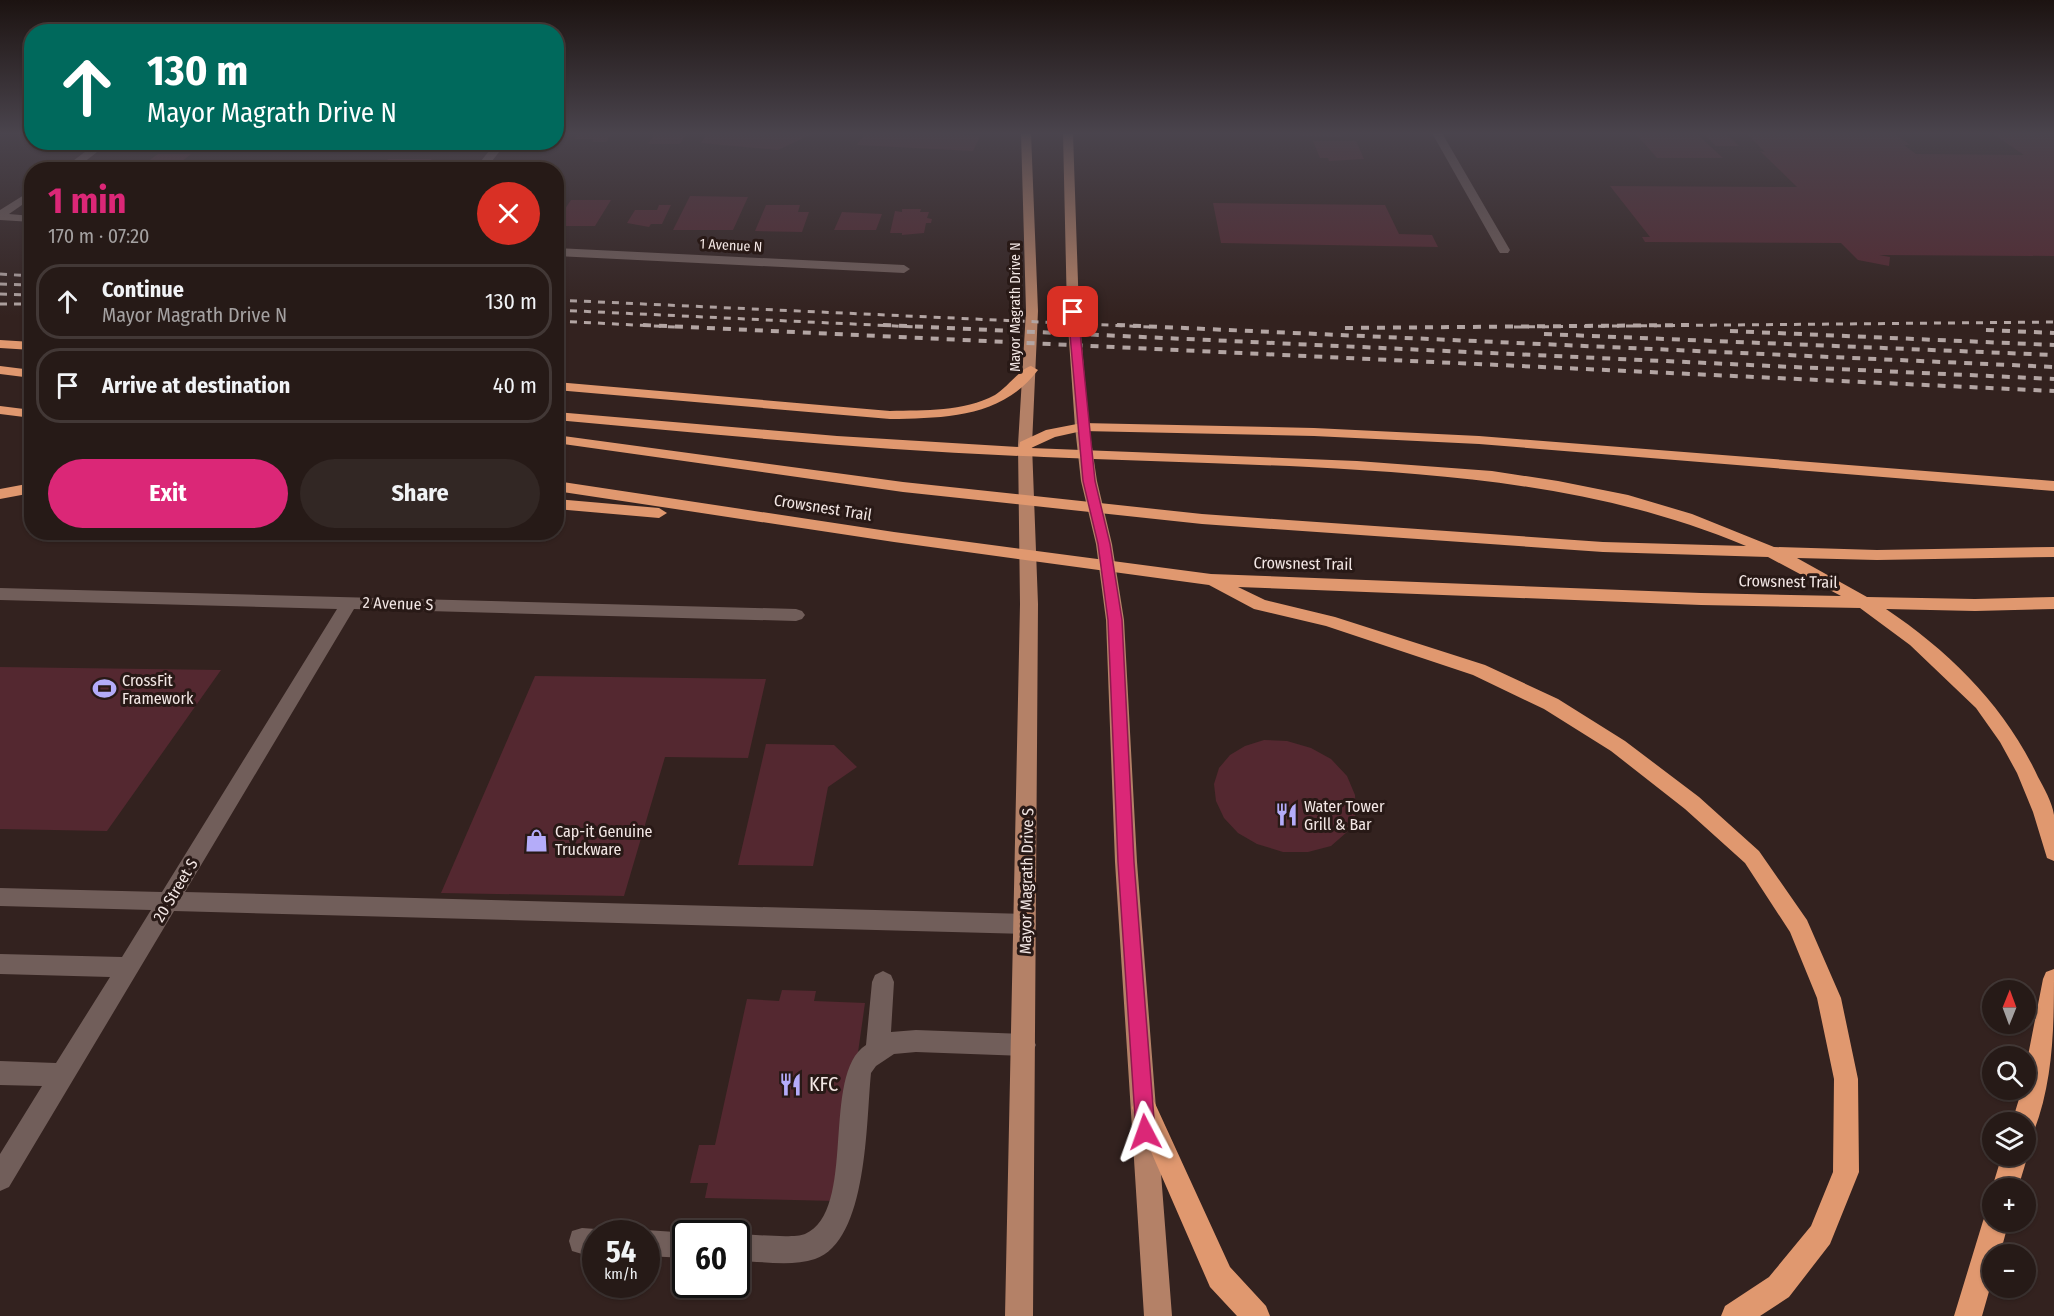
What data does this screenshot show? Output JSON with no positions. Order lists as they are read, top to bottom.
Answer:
{
  "streets": {
    "highway": ["Crowsnest Trail"],
    "main road": ["Mayor Magrath Drive N", "Mayor Magrath Drive S"],
    "street": ["1 Avenue N", "2 Avenue S", "20 Street S"]
  },
  "crossings": [
    ["Mayor Magrath Drive N", "Mayor Magrath Drive S"],
    ["2 Avenue S", "20 Street S"]
  ],
  "places": {
    "sports": ["CrossFit Framework"],
    "restaurant": ["Water Tower Grill & Bar", "KFC"],
    "shop": ["Cap-it Genuine Truckware"]
  },
  "north": "top",
  "page": {
    "turn": ["130 m", "Mayor Magrath Drive N"],
    "heading": ["1 min", "170 m · 07:20"],
    "list": [
      {
        "name": "Continue",
        "note": "Mayor Magrath Drive N",
        "value": "130 m"
      },
      {
        "name": "Arrive at destination",
        "value": "40 m"
      }
    ],
    "buttons": ["Exit", "Share"],
    "map_buttons": ["+", "−"],
    "speed": "54 km/h",
    "limit": "60"
  }
}
